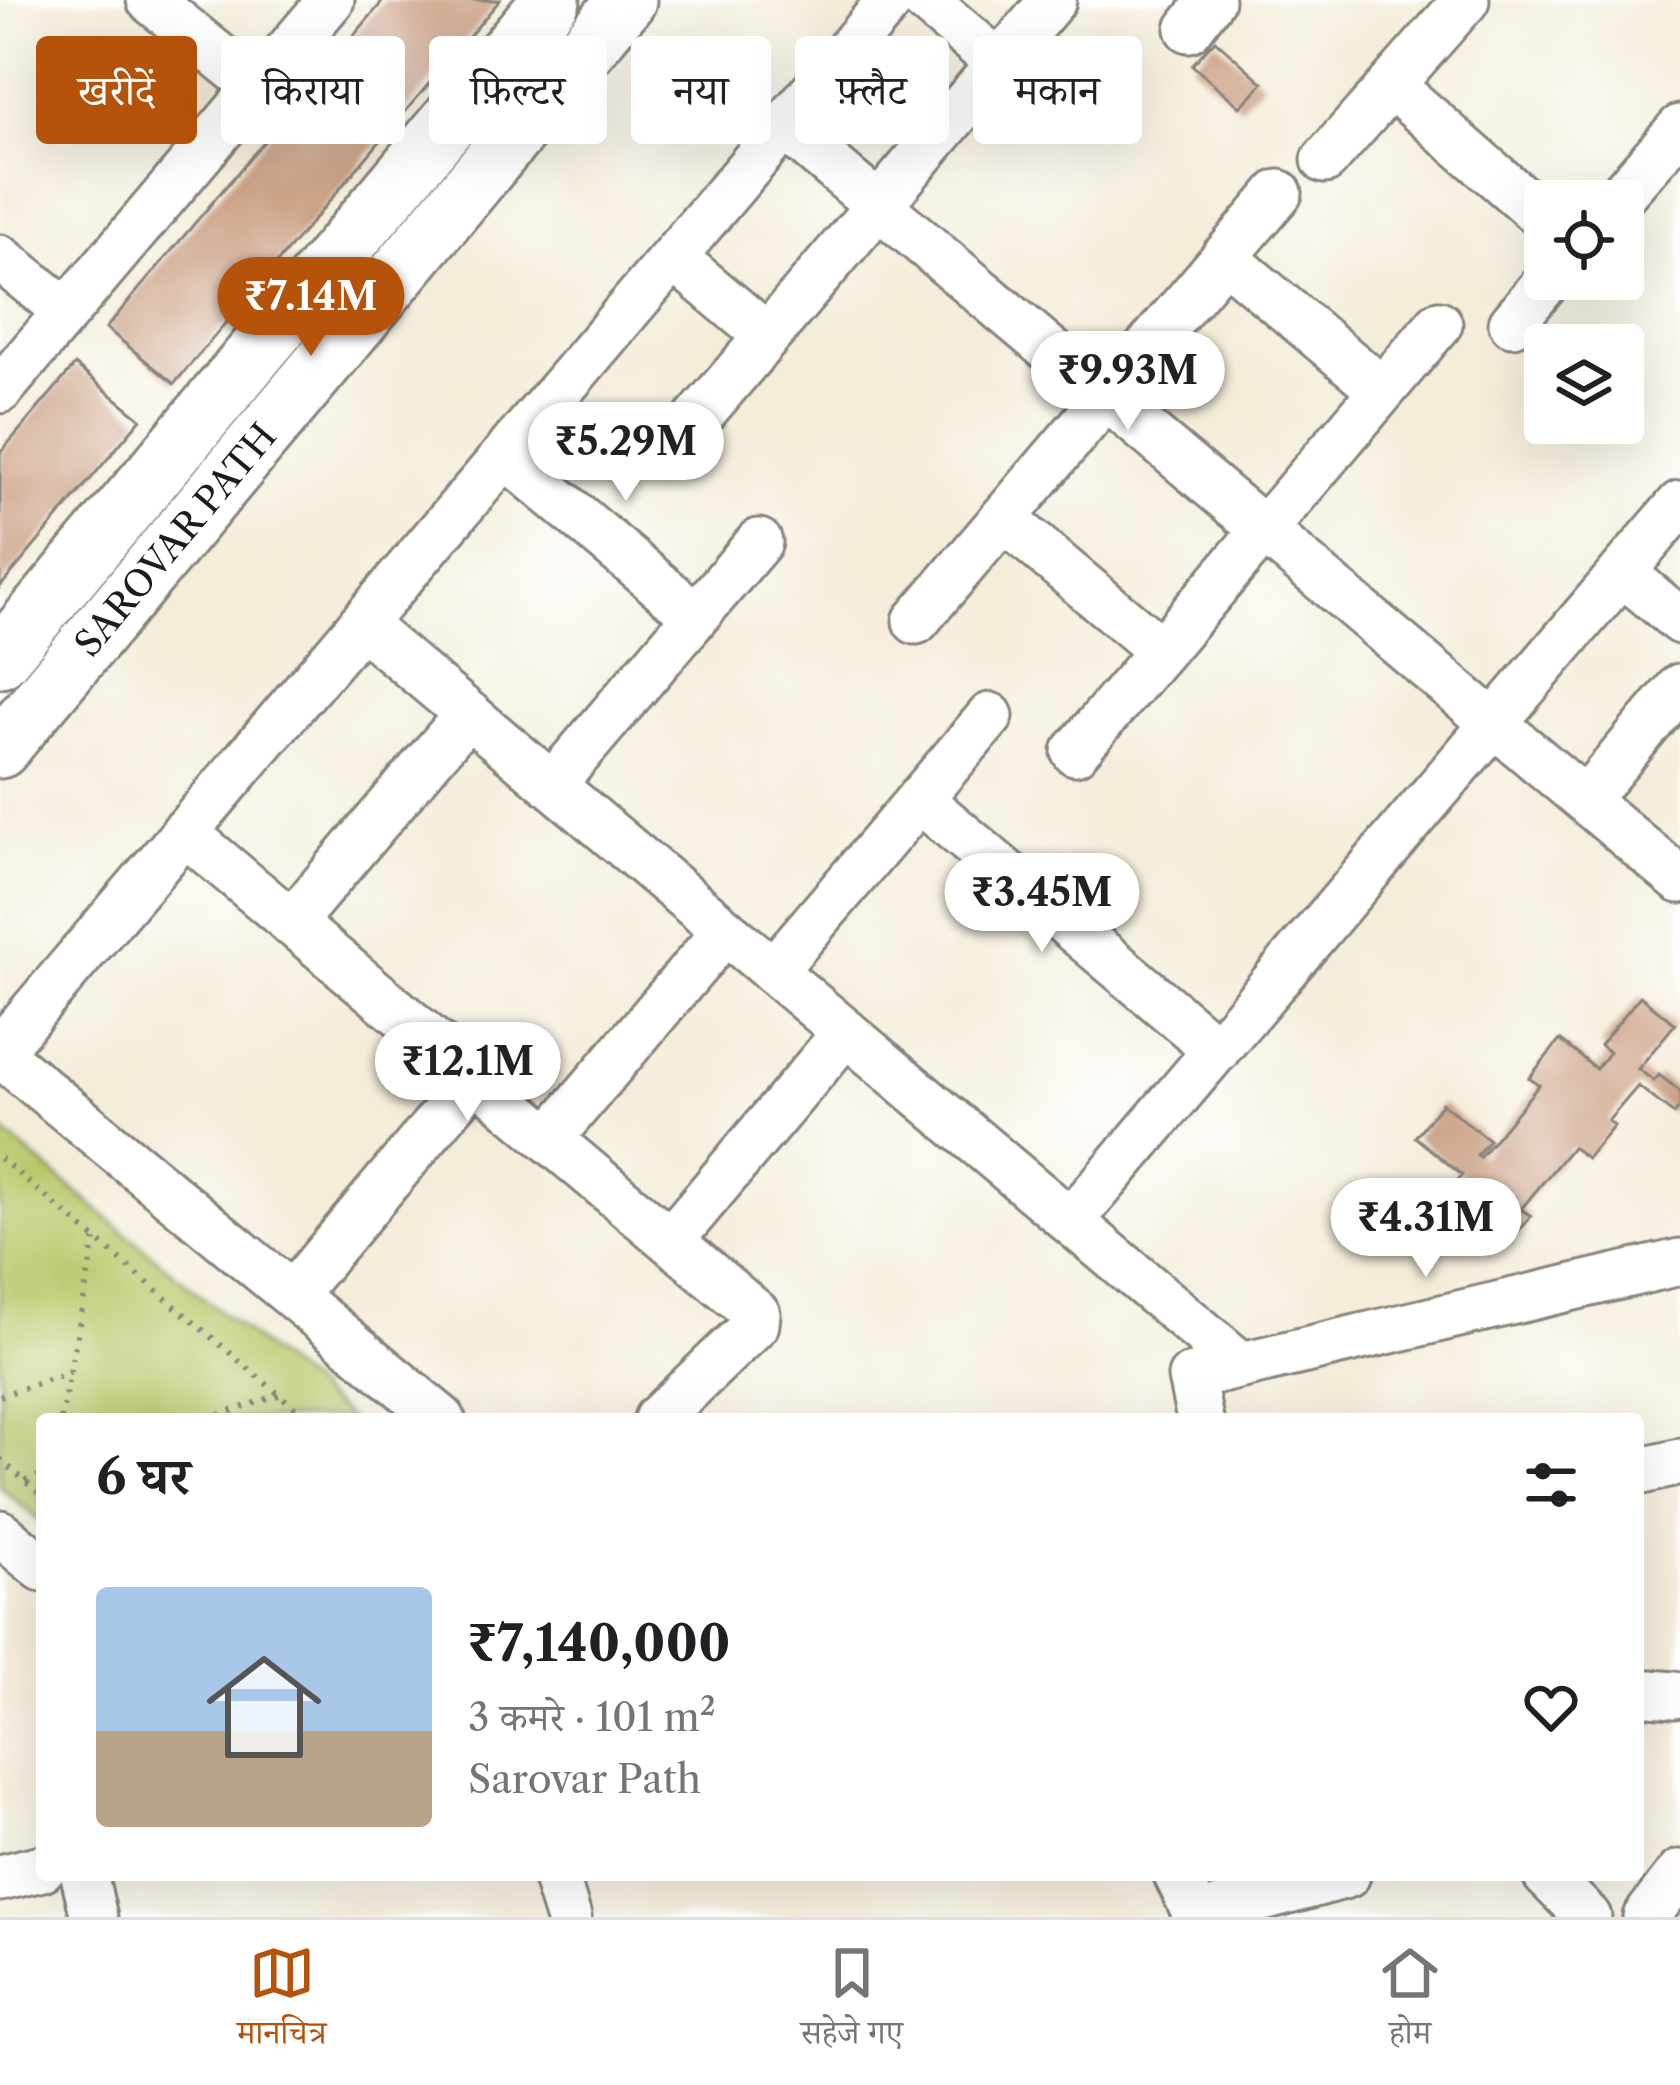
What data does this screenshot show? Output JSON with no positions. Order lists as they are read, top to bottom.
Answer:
{
  "streets": {
    "main road": ["SAROVAR PATH"]
  },
  "page": {
    "chip": [
      "खरीदें",
      "किराया",
      "फ़िल्टर",
      "नया",
      "फ़्लैट",
      "मकान"
    ],
    "price": [
      "₹7.14M",
      "₹9.93M",
      "₹5.29M",
      "₹3.45M",
      "₹12.1M",
      "₹4.31M"
    ],
    "heading": "6 घर",
    "list": [
      {
        "name": "₹7,140,000",
        "note": "3 कमरे · 101 m² · Sarovar Path"
      }
    ],
    "tabs": ["मानचित्र", "सहेजे गए", "होम"]
  }
}
